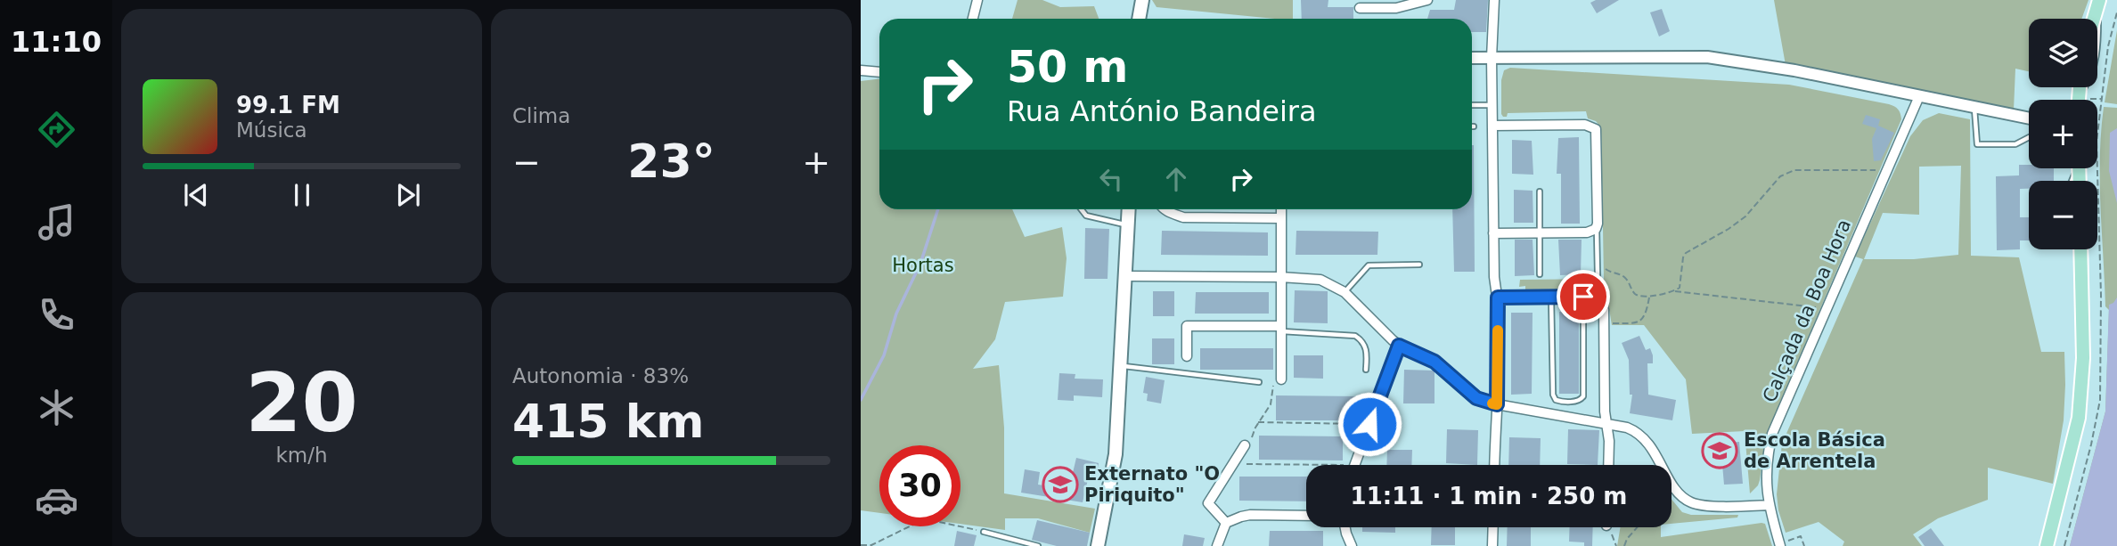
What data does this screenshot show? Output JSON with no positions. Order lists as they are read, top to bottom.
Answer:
{
  "streets": {
    "street": ["Calçada da Boa Hora"]
  },
  "parks": ["Hortas"],
  "places": {
    "school or university": ["Escola Básica de Arrentela", "Externato \"O Piriquito\""]
  },
  "page": {
    "tabs": "11:10",
    "tile": [
      "Clima",
      ["20", "km/h"],
      ["Autonomia · 83%", "415 km"]
    ],
    "map_buttons": ["+", "−"],
    "turn": ["50 m", "Rua António Bandeira"],
    "song": ["99.1 FM", "Música"],
    "heat": ["−", "23°", "+"],
    "limit": "30",
    "trip": "11:11 · 1 min · 250 m"
  }
}
